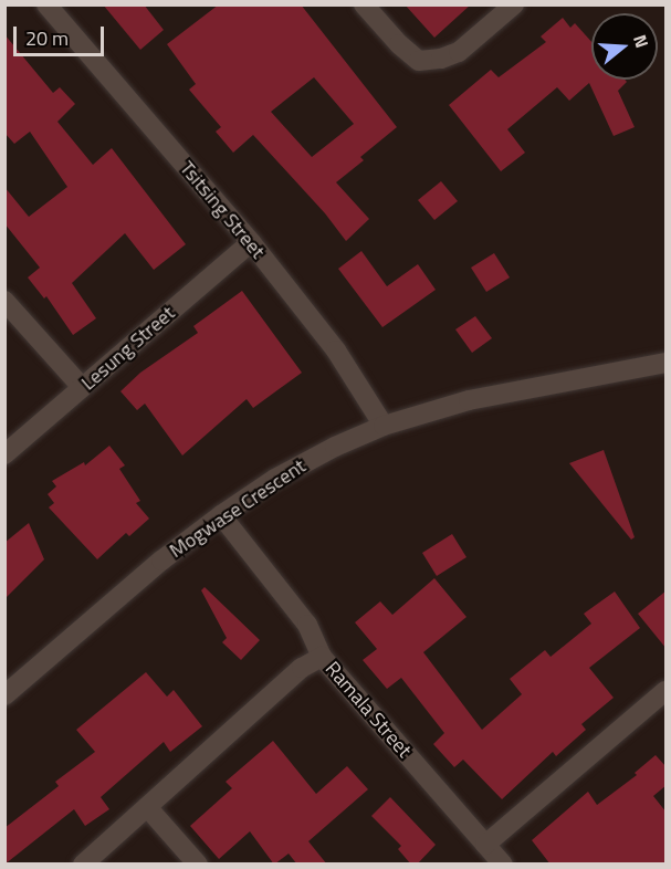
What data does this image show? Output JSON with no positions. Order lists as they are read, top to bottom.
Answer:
{
  "streets": {
    "street": [
      "Tsitsing Street",
      "Lesung Street",
      "Mogwase Crescent",
      "Ramala Street"
    ]
  },
  "crossings": [
    ["Tsitsing Street", "Lesung Street"],
    ["Tsitsing Street", "Mogwase Crescent"],
    ["Mogwase Crescent", "Ramala Street"]
  ],
  "scale_bar": "20 m",
  "north": "right"
}
